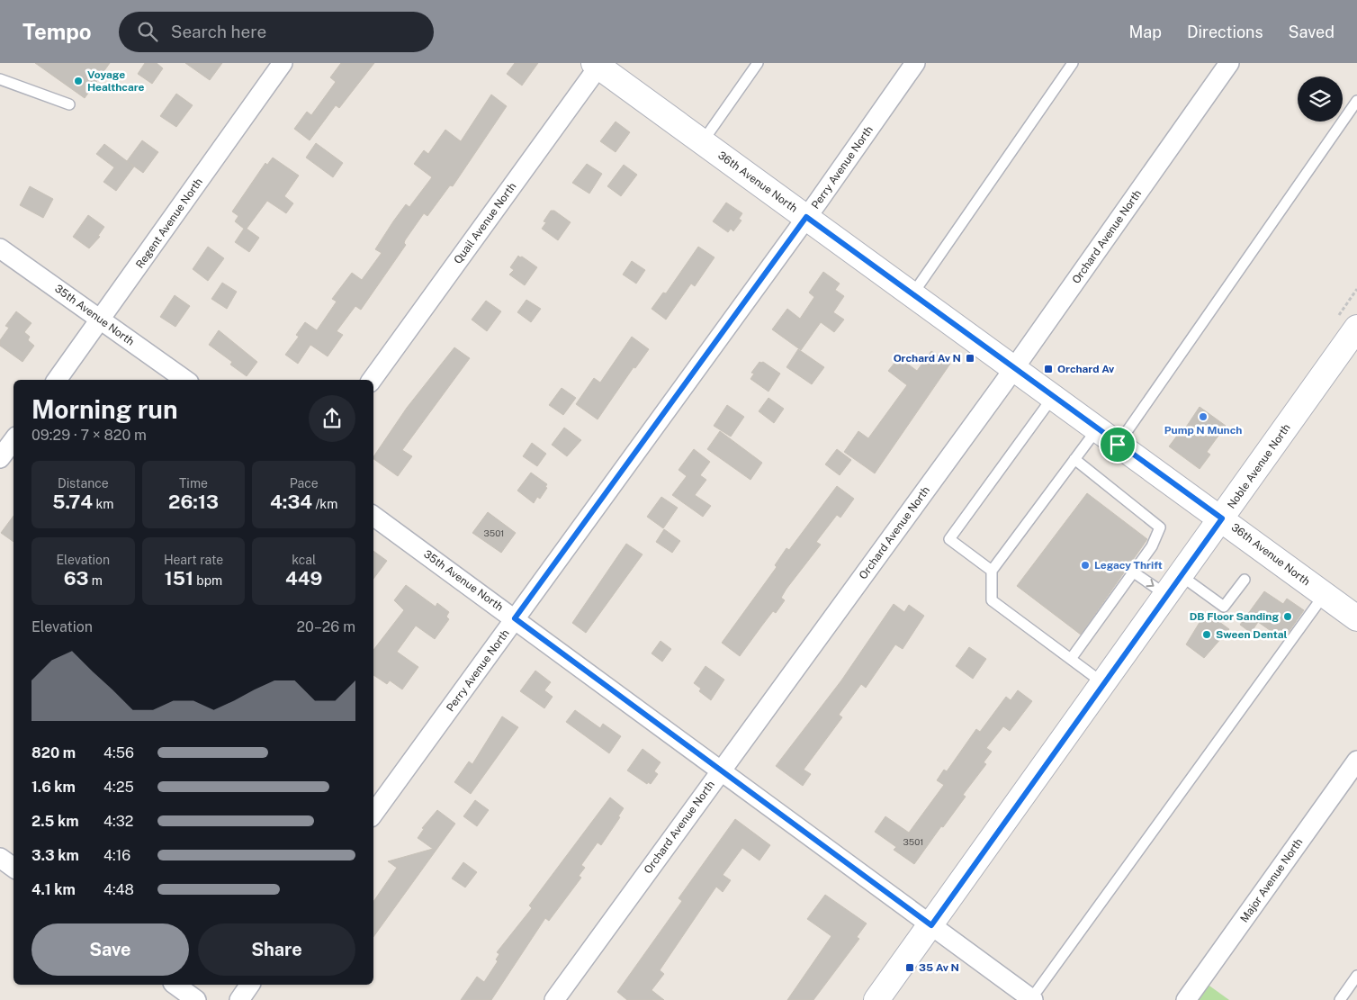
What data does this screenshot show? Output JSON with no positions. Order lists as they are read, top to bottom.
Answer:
{
  "streets": {
    "street": [
      "Perry Avenue North",
      "36th Avenue North",
      "Regent Avenue North",
      "Quail Avenue North",
      "Orchard Avenue North",
      "35th Avenue North",
      "Noble Avenue North",
      "Major Avenue North"
    ]
  },
  "crossings": [
    ["Perry Avenue North", "36th Avenue North"],
    ["Perry Avenue North", "35th Avenue North"],
    ["36th Avenue North", "Quail Avenue North"],
    ["36th Avenue North", "Orchard Avenue North"],
    ["36th Avenue North", "Noble Avenue North"],
    ["Regent Avenue North", "35th Avenue North"],
    ["Orchard Avenue North", "35th Avenue North"],
    ["35th Avenue North", "Noble Avenue North"]
  ],
  "places": {
    "other": [
      "Voyage Healthcare",
      "Pump N Munch",
      "Legacy Thrift",
      "DB Floor Sanding",
      "Sween Dental"
    ],
    "transit": ["Orchard Av N", "Orchard Av", "35 Av N"]
  },
  "house_numbers": ["3501", "3501"],
  "page": {
    "header": "Tempo",
    "search": "Search here",
    "nav": ["Map", "Directions", "Saved"],
    "heading": ["Morning run", "09:29 · 7 × 820 m"],
    "stats": [
      ["Distance", "5.74 km"],
      ["Time", "26:13"],
      ["Pace", "4:34 /km"],
      ["Elevation", "63 m"],
      ["Heart rate", "151 bpm"],
      ["kcal", "449"]
    ],
    "chart": ["Elevation", "20–26 m"],
    "list": [
      {
        "name": "820 m",
        "note": "4:56"
      },
      {
        "name": "1.6 km",
        "note": "4:25"
      },
      {
        "name": "2.5 km",
        "note": "4:32"
      },
      {
        "name": "3.3 km",
        "note": "4:16"
      },
      {
        "name": "4.1 km",
        "note": "4:48"
      }
    ],
    "buttons": ["Save", "Share"]
  }
}
